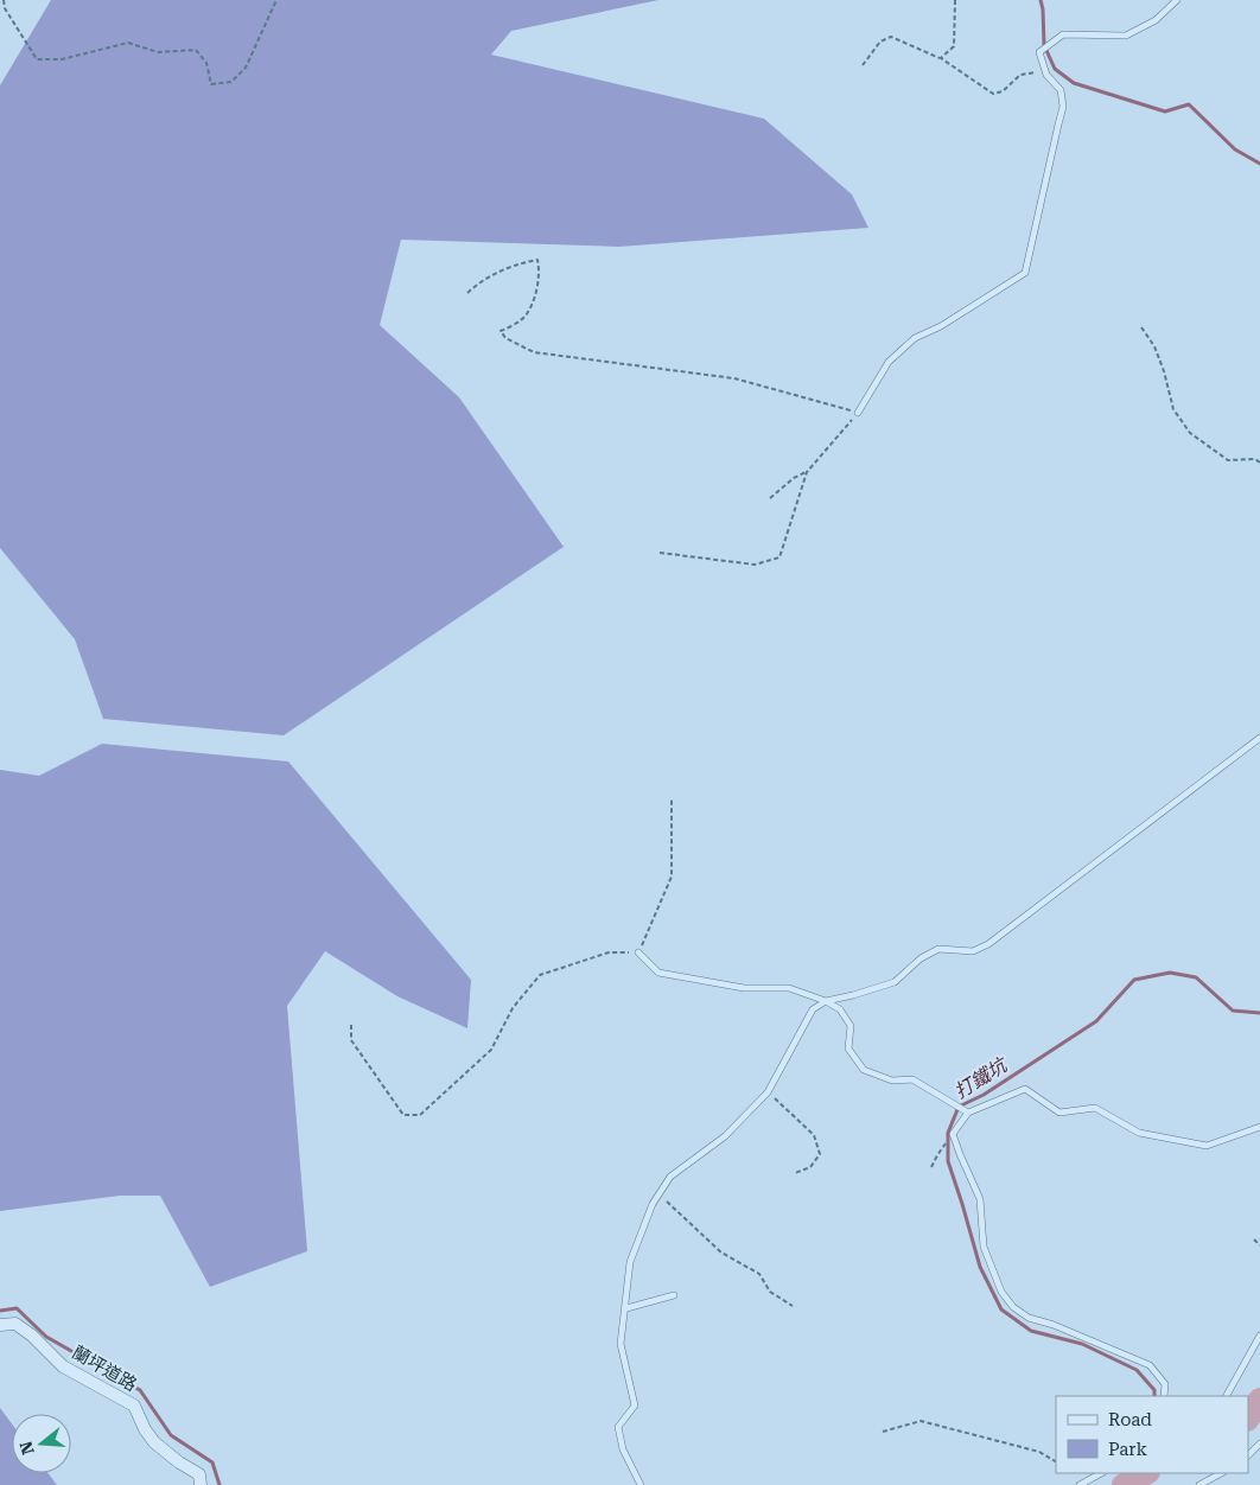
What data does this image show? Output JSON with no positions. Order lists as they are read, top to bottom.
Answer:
{
  "streets": {
    "street": ["蘭坪道路"]
  },
  "water": ["打鐵坑"],
  "legend": ["Road", "Park"],
  "north": "left"
}
